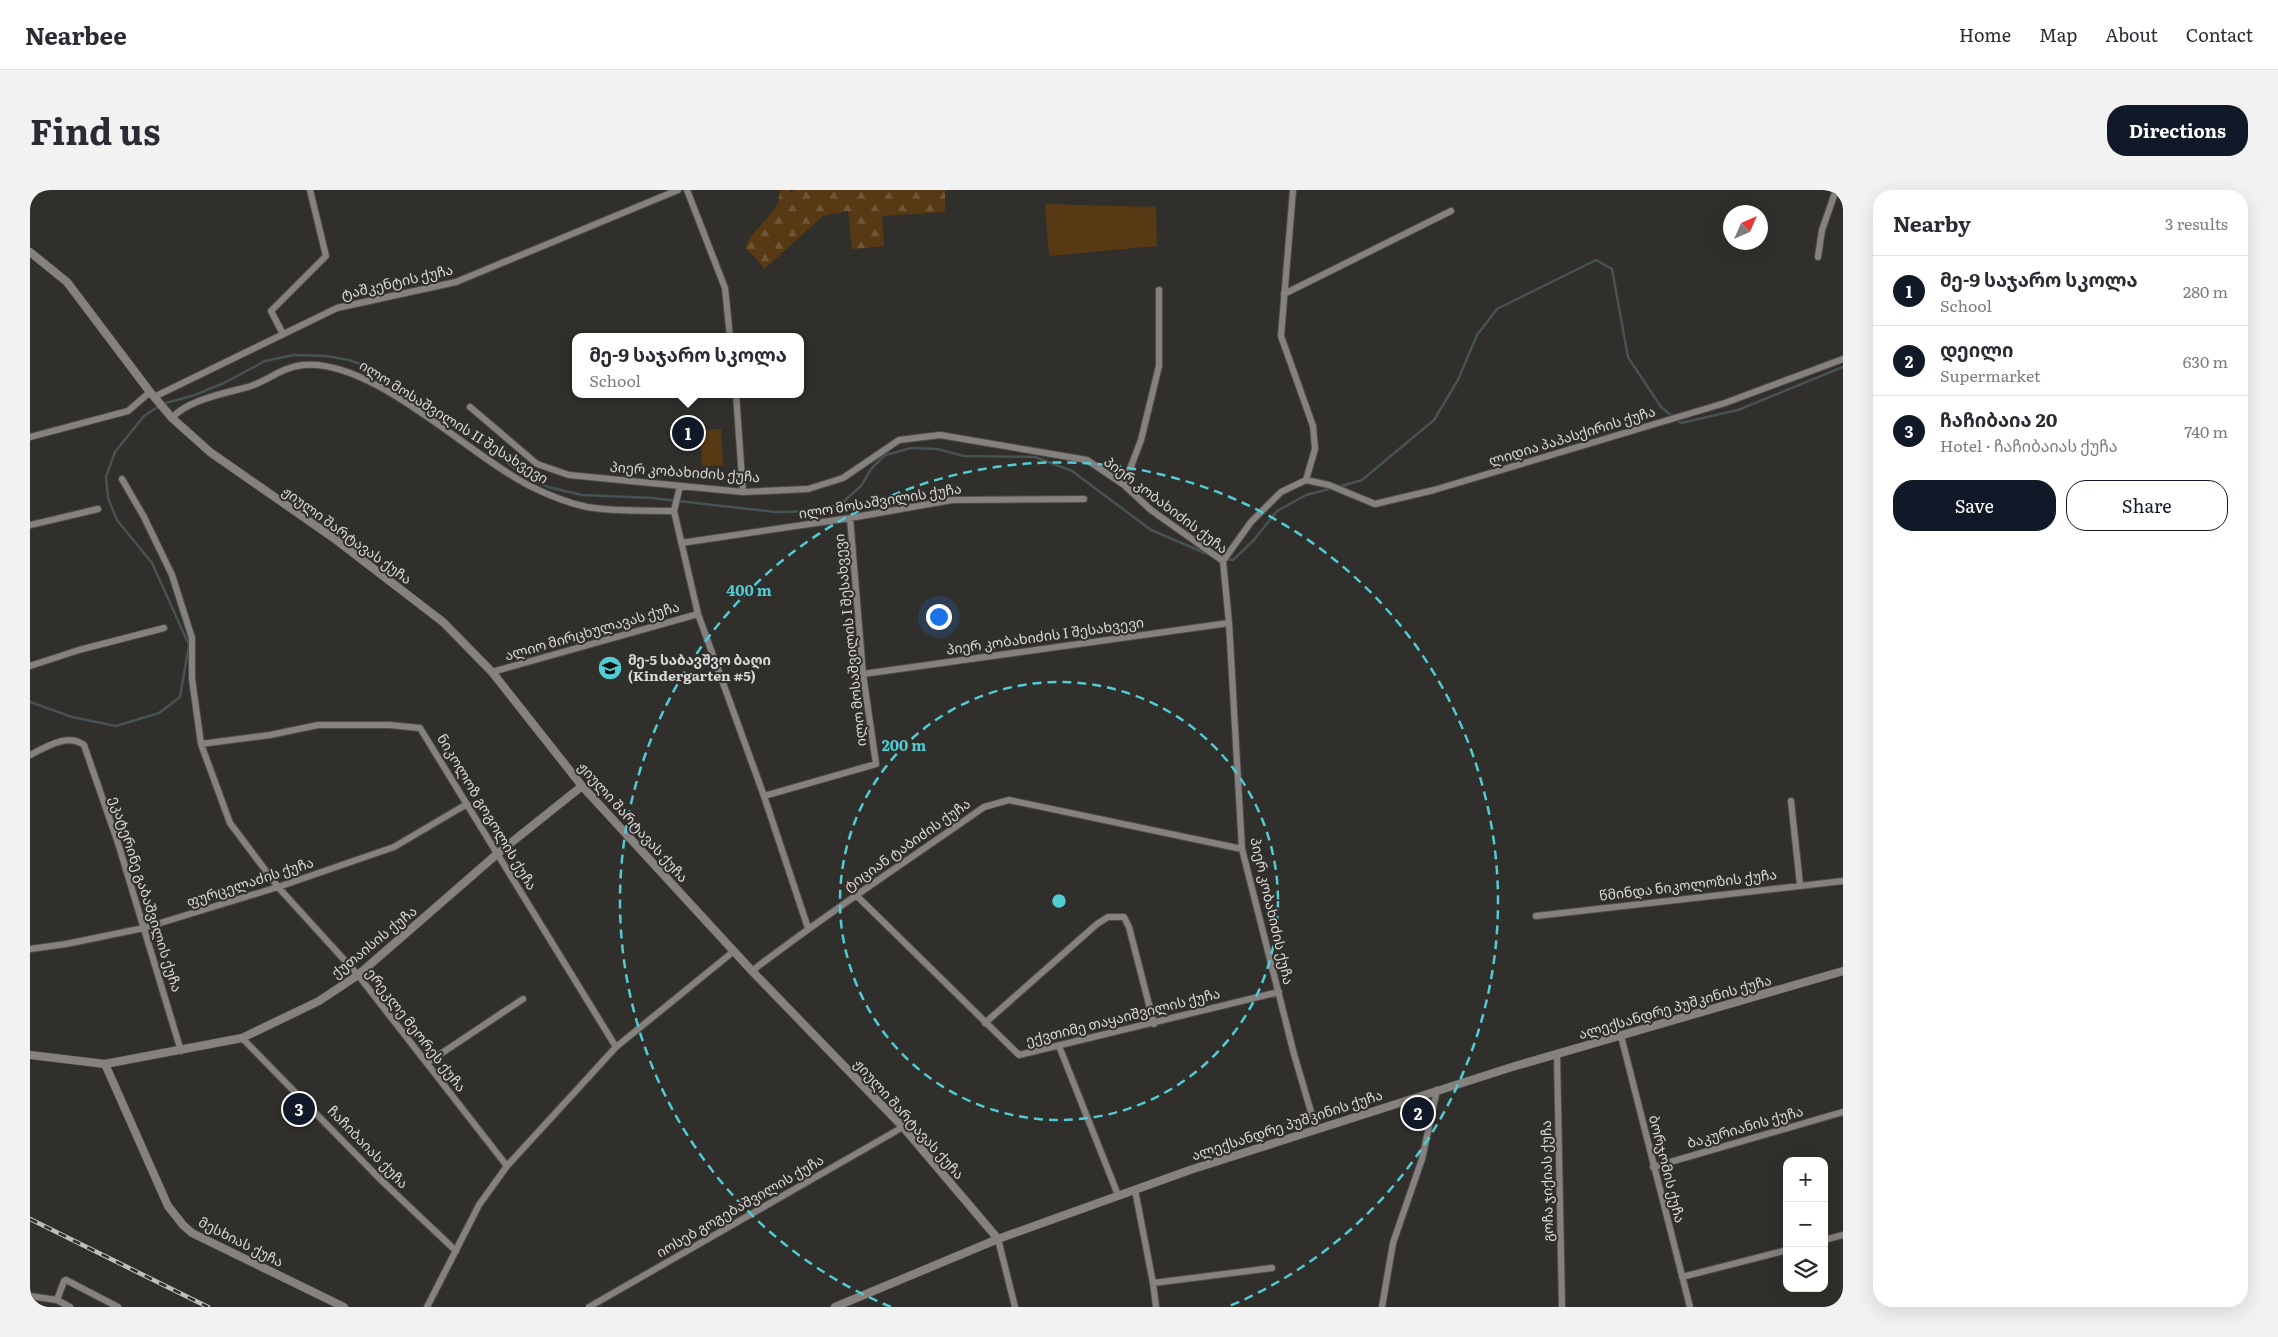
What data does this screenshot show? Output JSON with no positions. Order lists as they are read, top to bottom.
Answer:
{
  "streets": {
    "street": [
      "ტაშკენტის ქუჩა",
      "ილო მოსაშვილის II შესახვევი",
      "ლიდია პაპასქირის ქუჩა",
      "პიერ კობახიძის ქუჩა",
      "ილო მოსაშვილის ქუჩა",
      "ჟიული შარტავას ქუჩა",
      "ალიო მირცხულავას ქუჩა",
      "პიერ კობახიძის I შესახვევი",
      "ილო მოსაშვილის I შესახვევი",
      "ნიკოლოზ გოგოლის ქუჩა",
      "ტიციან ტაბიძის ქუჩა",
      "ფურცელაძის ქუჩა",
      "წმინდა ნიკოლოზის ქუჩა",
      "ეკატერინე გაბაშვილის ქუჩა",
      "ქუთაისის ქუჩა",
      "ალექსანდრე პუშკინის ქუჩა",
      "ექვთიმე თაყაიშვილის ქუჩა",
      "ერეკლე მეორეს ქუჩა",
      "ბაკურიანის ქუჩა",
      "ჩაჩიბაიას ქუჩა",
      "ბორჯომის ქუჩა",
      "გოჩა ჯიქიას ქუჩა",
      "იოსებ გოგებაშვილის ქუჩა",
      "მესხიას ქუჩა"
    ]
  },
  "crossings": [
    ["ტაშკენტის ქუჩა", "ჟიული შარტავას ქუჩა"],
    ["ილო მოსაშვილის II შესახვევი", "ჟიული შარტავას ქუჩა"],
    ["პიერ კობახიძის ქუჩა", "პიერ კობახიძის I შესახვევი"],
    ["პიერ კობახიძის ქუჩა", "ტიციან ტაბიძის ქუჩა"],
    ["პიერ კობახიძის ქუჩა", "ალექსანდრე პუშკინის ქუჩა"],
    ["პიერ კობახიძის ქუჩა", "ექვთიმე თაყაიშვილის ქუჩა"],
    ["ილო მოსაშვილის ქუჩა", "ილო მოსაშვილის I შესახვევი"],
    ["ჟიული შარტავას ქუჩა", "ალიო მირცხულავას ქუჩა"],
    ["ჟიული შარტავას ქუჩა", "ტიციან ტაბიძის ქუჩა"],
    ["ჟიული შარტავას ქუჩა", "ქუთაისის ქუჩა"],
    ["ჟიული შარტავას ქუჩა", "ალექსანდრე პუშკინის ქუჩა"],
    ["ჟიული შარტავას ქუჩა", "იოსებ გოგებაშვილის ქუჩა"],
    ["პიერ კობახიძის I შესახვევი", "ილო მოსაშვილის I შესახვევი"],
    ["ნიკოლოზ გოგოლის ქუჩა", "ფურცელაძის ქუჩა"],
    ["ნიკოლოზ გოგოლის ქუჩა", "ქუთაისის ქუჩა"],
    ["ნიკოლოზ გოგოლის ქუჩა", "ერეკლე მეორეს ქუჩა"],
    ["ტიციან ტაბიძის ქუჩა", "ექვთიმე თაყაიშვილის ქუჩა"],
    ["ფურცელაძის ქუჩა", "ეკატერინე გაბაშვილის ქუჩა"],
    ["ფურცელაძის ქუჩა", "ერეკლე მეორეს ქუჩა"],
    ["ეკატერინე გაბაშვილის ქუჩა", "ქუთაისის ქუჩა"],
    ["ქუთაისის ქუჩა", "ერეკლე მეორეს ქუჩა"],
    ["ქუთაისის ქუჩა", "ჩაჩიბაიას ქუჩა"],
    ["ქუთაისის ქუჩა", "მესხიას ქუჩა"],
    ["ალექსანდრე პუშკინის ქუჩა", "ბორჯომის ქუჩა"],
    ["ალექსანდრე პუშკინის ქუჩა", "გოჩა ჯიქიას ქუჩა"],
    ["ბაკურიანის ქუჩა", "ბორჯომის ქუჩა"]
  ],
  "places": {
    "school or university": ["მე-5 საბავშვო ბაღი (Kindergarten #5)"]
  },
  "north": "top right",
  "page": {
    "header": "Nearbee",
    "nav": [
      "Home",
      "Map",
      "About",
      "Contact"
    ],
    "title": "Find us",
    "buttons": [
      "Directions",
      ["Save", "Share"]
    ],
    "heading": ["Nearby", "3 results"],
    "list": [
      {
        "mark": "1",
        "name": "მე-9 საჯარო სკოლა",
        "note": "School",
        "value": "280 m"
      },
      {
        "mark": "2",
        "name": "დეილი",
        "note": "Supermarket",
        "value": "630 m"
      },
      {
        "mark": "3",
        "name": "ჩაჩიბაია 20",
        "note": "Hotel · ჩაჩიბაიას ქუჩა",
        "value": "740 m"
      }
    ],
    "popup": ["მე-9 საჯარო სკოლა", "School"],
    "pins": ["1", "3", "2"],
    "map_buttons": ["+", "−"]
  },
  "rings": ["400 m", "200 m"]
}
